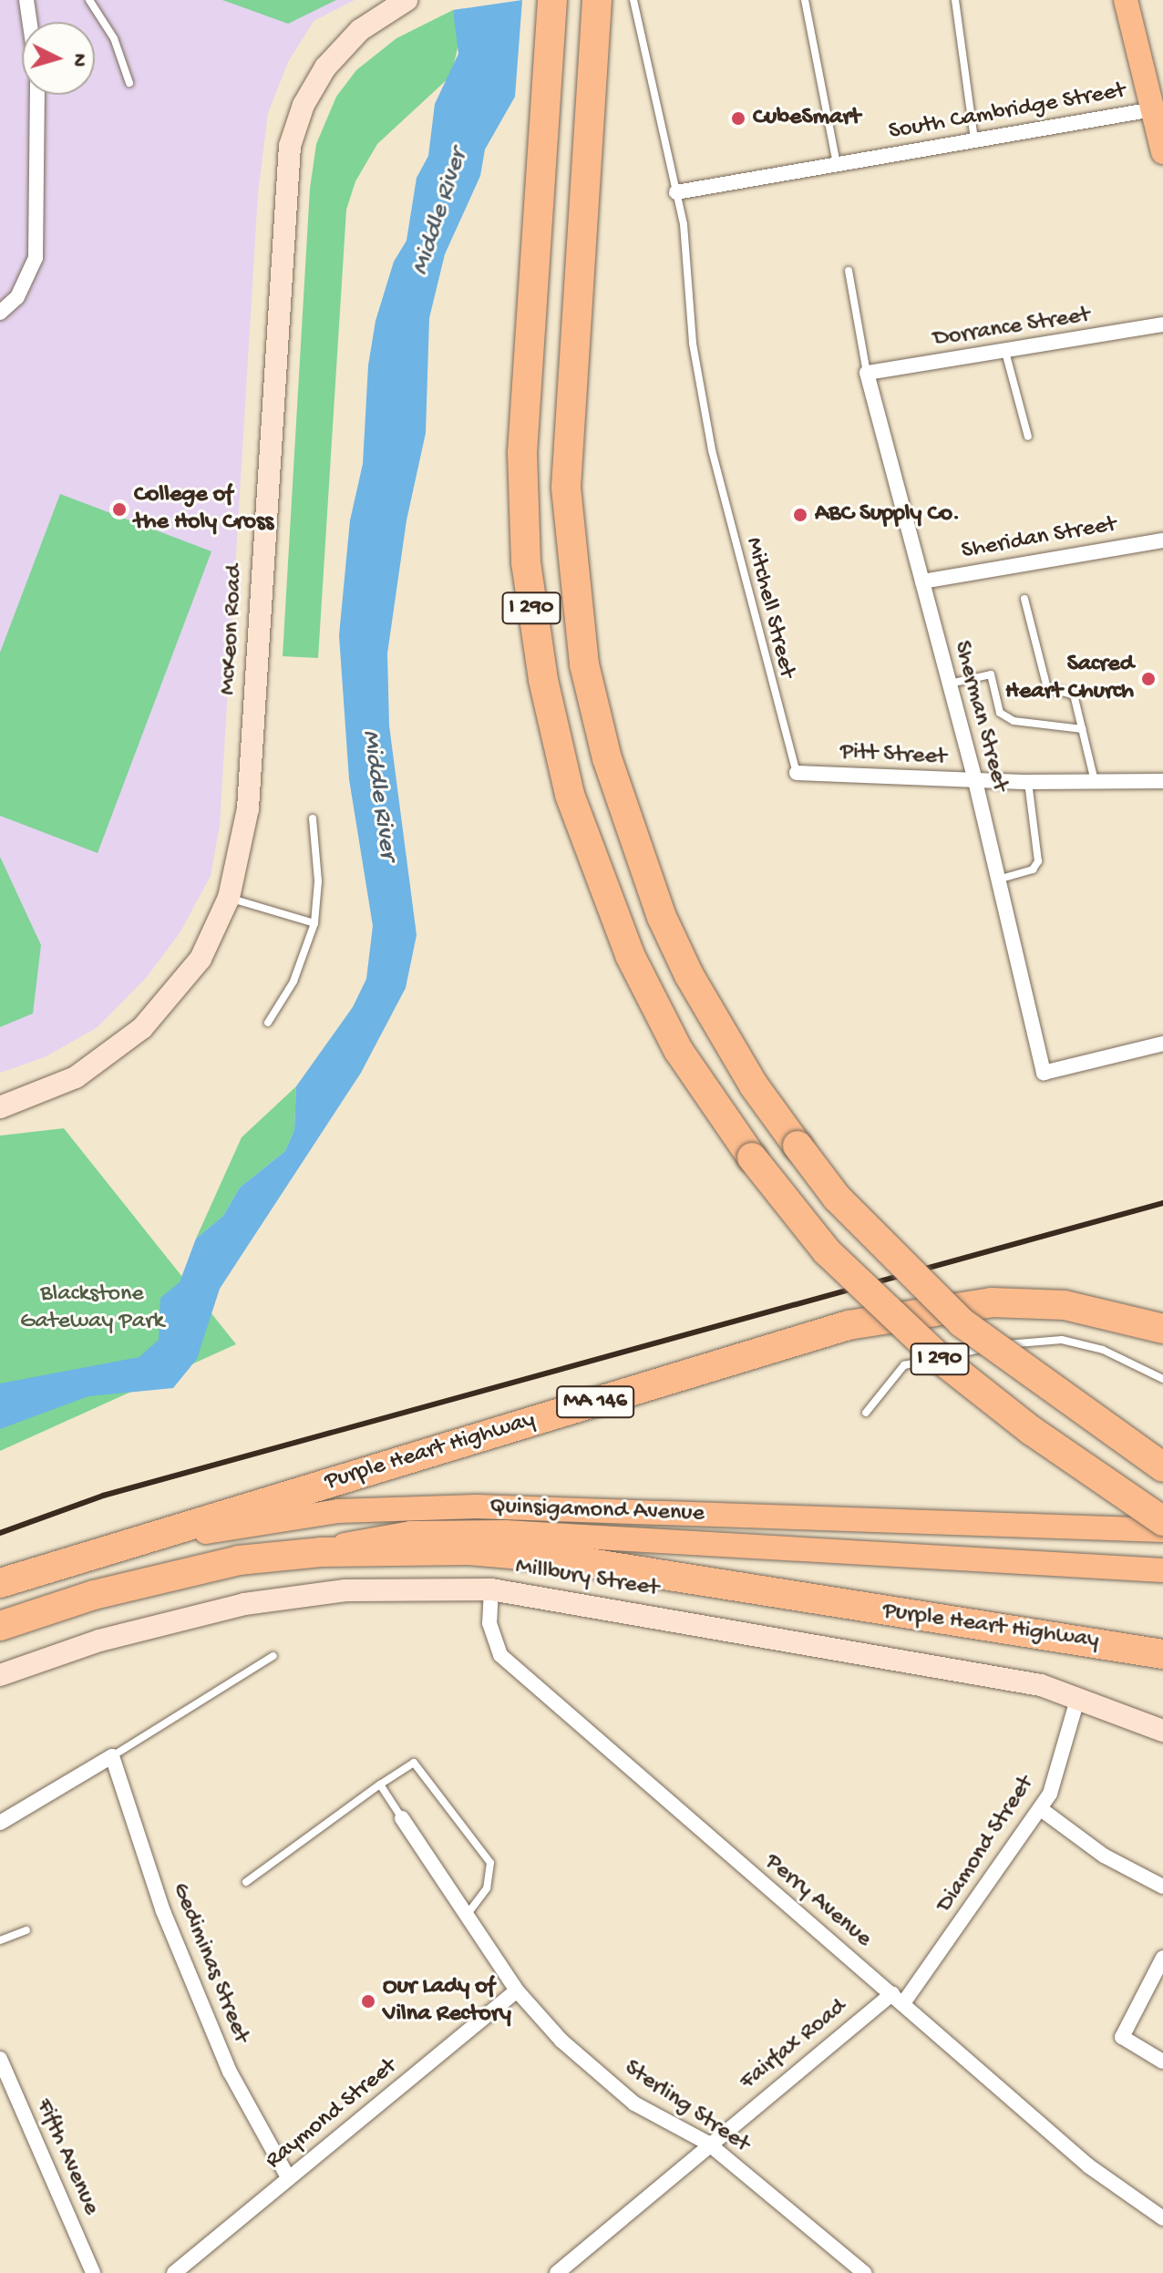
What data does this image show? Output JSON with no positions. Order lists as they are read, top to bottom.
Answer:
{
  "streets": {
    "highway": ["I 290", "MA 146", "Purple Heart Highway"],
    "main road": ["McKeon Road", "Quinsigamond Avenue", "Millbury Street"],
    "street": [
      "South Cambridge Street",
      "Dorrance Street",
      "Sheridan Street",
      "Sherman Street",
      "Pitt Street",
      "Diamond Street",
      "Perry Avenue",
      "Gediminas Street",
      "Fairfax Road",
      "Sterling Street",
      "Raymond Street",
      "Fifth Avenue"
    ],
    "lane": ["Mitchell Street"]
  },
  "crossings": [
    ["South Cambridge Street", "Mitchell Street"],
    ["Dorrance Street", "Sherman Street"],
    ["Sheridan Street", "Sherman Street"],
    ["Mitchell Street", "Pitt Street"],
    ["Sherman Street", "Pitt Street"],
    ["Purple Heart Highway", "Quinsigamond Avenue"],
    ["Millbury Street", "Diamond Street"],
    ["Millbury Street", "Perry Avenue"],
    ["Diamond Street", "Perry Avenue"],
    ["Diamond Street", "Fairfax Road"],
    ["Perry Avenue", "Fairfax Road"],
    ["Gediminas Street", "Raymond Street"],
    ["Fairfax Road", "Sterling Street"],
    ["Sterling Street", "Raymond Street"]
  ],
  "water": ["Middle River"],
  "parks": ["Blackstone Gateway Park"],
  "places": [
    "CubeSmart",
    "College of the Holy Cross",
    "ABC Supply Co.",
    "Sacred Heart Church",
    "Our Lady of Vilna Rectory"
  ],
  "north": "right"
}
